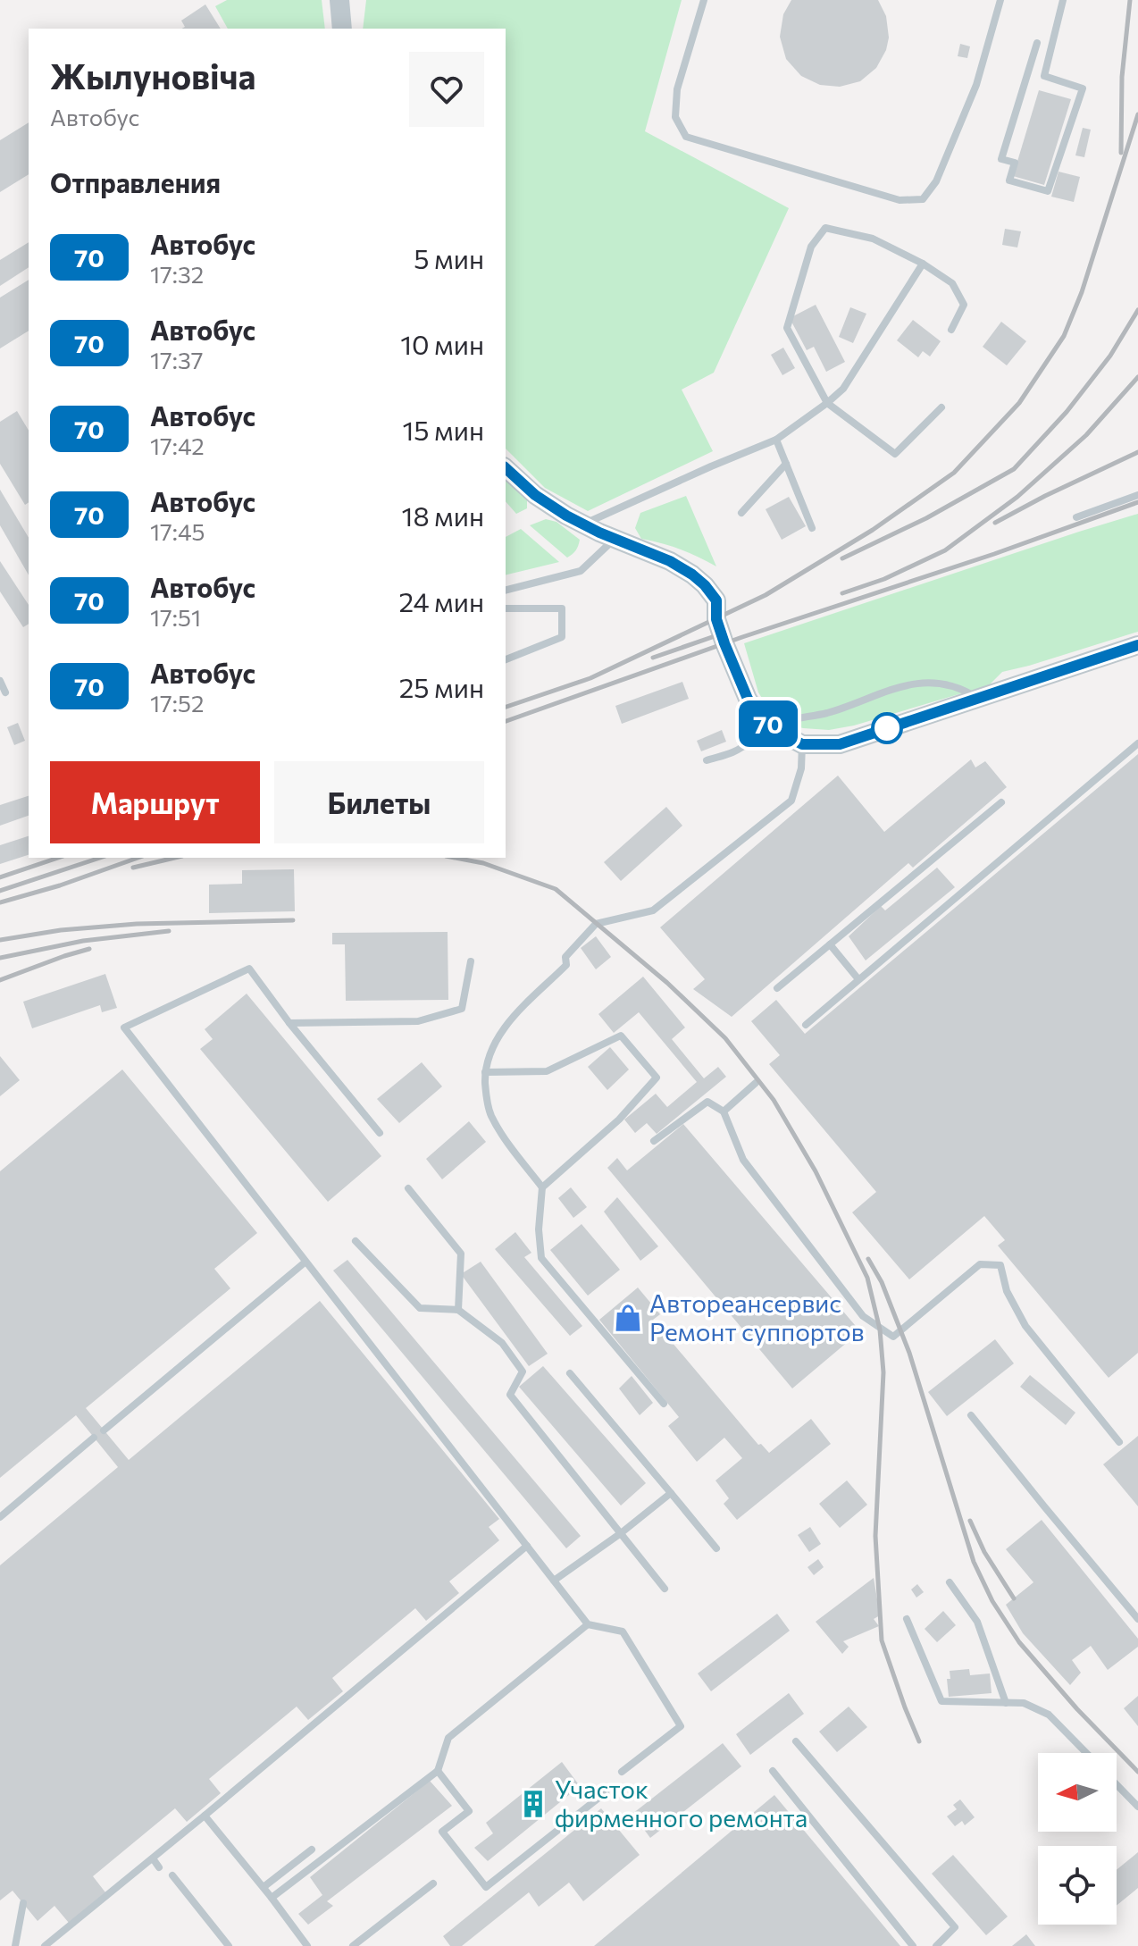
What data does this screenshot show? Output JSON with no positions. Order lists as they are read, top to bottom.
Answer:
{
  "places": {
    "shop": ["Автореансервис Ремонт суппортов"],
    "building": ["Участок фирменного ремонта"]
  },
  "lines": ["bus line 70"],
  "north": "left",
  "page": {
    "on_map": "70",
    "heading": [
      ["Жылуновіча", "Автобус"],
      "Отправления"
    ],
    "list": [
      {
        "mark": "70",
        "name": "Автобус",
        "note": "17:32",
        "value": "5 мин"
      },
      {
        "mark": "70",
        "name": "Автобус",
        "note": "17:37",
        "value": "10 мин"
      },
      {
        "mark": "70",
        "name": "Автобус",
        "note": "17:42",
        "value": "15 мин"
      },
      {
        "mark": "70",
        "name": "Автобус",
        "note": "17:45",
        "value": "18 мин"
      },
      {
        "mark": "70",
        "name": "Автобус",
        "note": "17:51",
        "value": "24 мин"
      },
      {
        "mark": "70",
        "name": "Автобус",
        "note": "17:52",
        "value": "25 мин"
      }
    ],
    "buttons": ["Маршрут", "Билеты"]
  }
}
